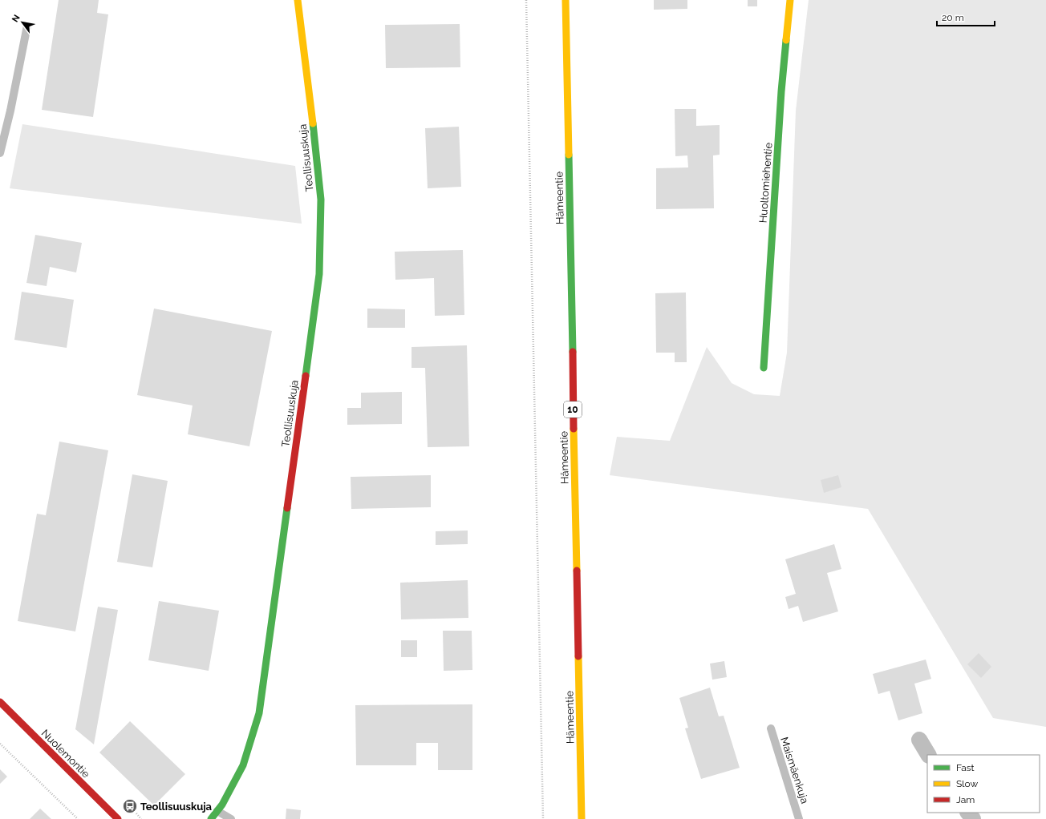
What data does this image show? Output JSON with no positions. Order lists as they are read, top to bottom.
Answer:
{
  "streets": {
    "main road": [
      "Teollisuuskuja",
      "Huoltomiehentie",
      "Hämeentie",
      "10",
      "Nuolemontie"
    ],
    "lane": ["Maismäenkuja"]
  },
  "places": {
    "bus stop": ["Teollisuuskuja"]
  },
  "legend": ["Fast", "Slow", "Jam"],
  "scale_bar": "20 m",
  "north": "top left"
}
